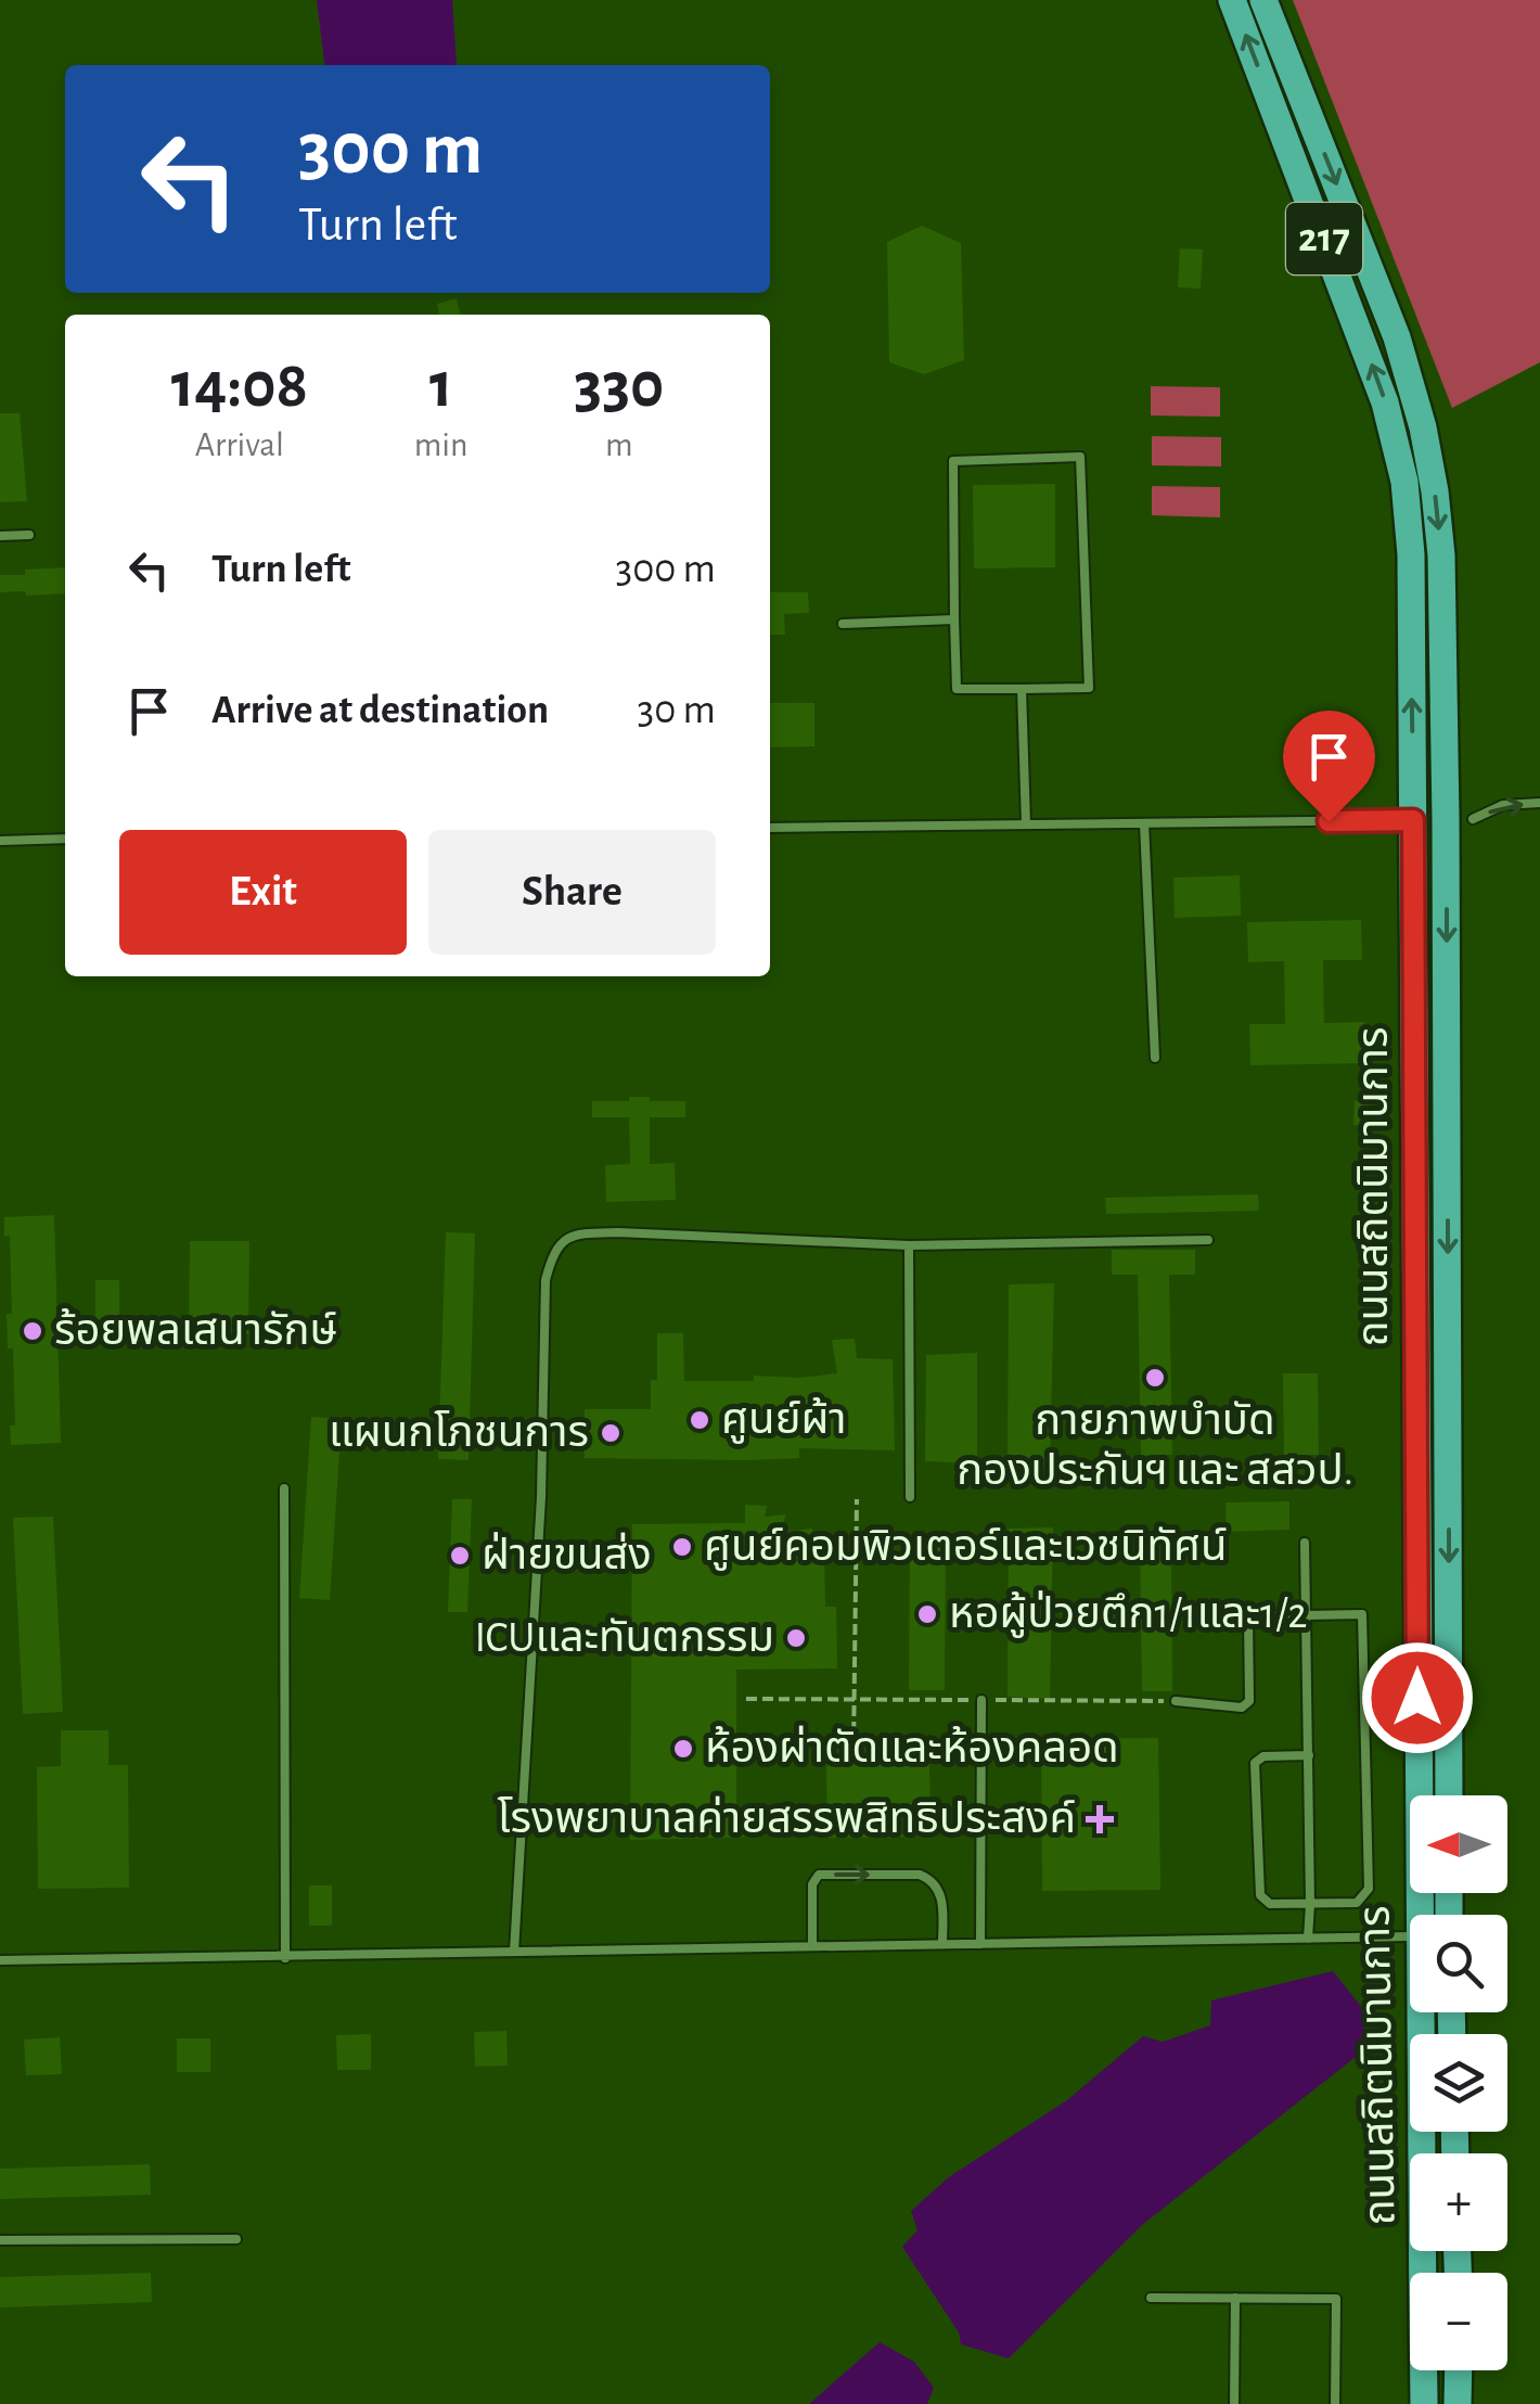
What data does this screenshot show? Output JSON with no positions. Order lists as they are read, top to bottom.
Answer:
{
  "streets": {
    "main road": ["217", "ถนนสถิตนิมานการ"]
  },
  "places": {
    "other": [
      "ร้อยพลเสนารักษ์",
      "กายภาพบำบัด กองประกันฯ และ สสวป.",
      "ศูนย์ผ้า",
      "แผนกโภชนการ",
      "ศูนย์คอมพิวเตอร์และเวชนิทัศน์",
      "ฝ่ายขนส่ง",
      "หอผู้ป่วยตึก1/1และ1/2",
      "ICUและทันตกรรม",
      "ห้องผ่าตัดและห้องคลอด"
    ],
    "health": ["โรงพยาบาลค่ายสรรพสิทธิประสงค์"]
  },
  "north": "left",
  "page": {
    "turn": ["300 m", "Turn left"],
    "eta": [
      "14:08",
      "Arrival",
      "1",
      "min",
      "330",
      "m"
    ],
    "list": [
      {
        "name": "Turn left",
        "value": "300 m"
      },
      {
        "name": "Arrive at destination",
        "value": "30 m"
      }
    ],
    "buttons": ["Exit", "Share"],
    "map_buttons": ["+", "−"]
  }
}
